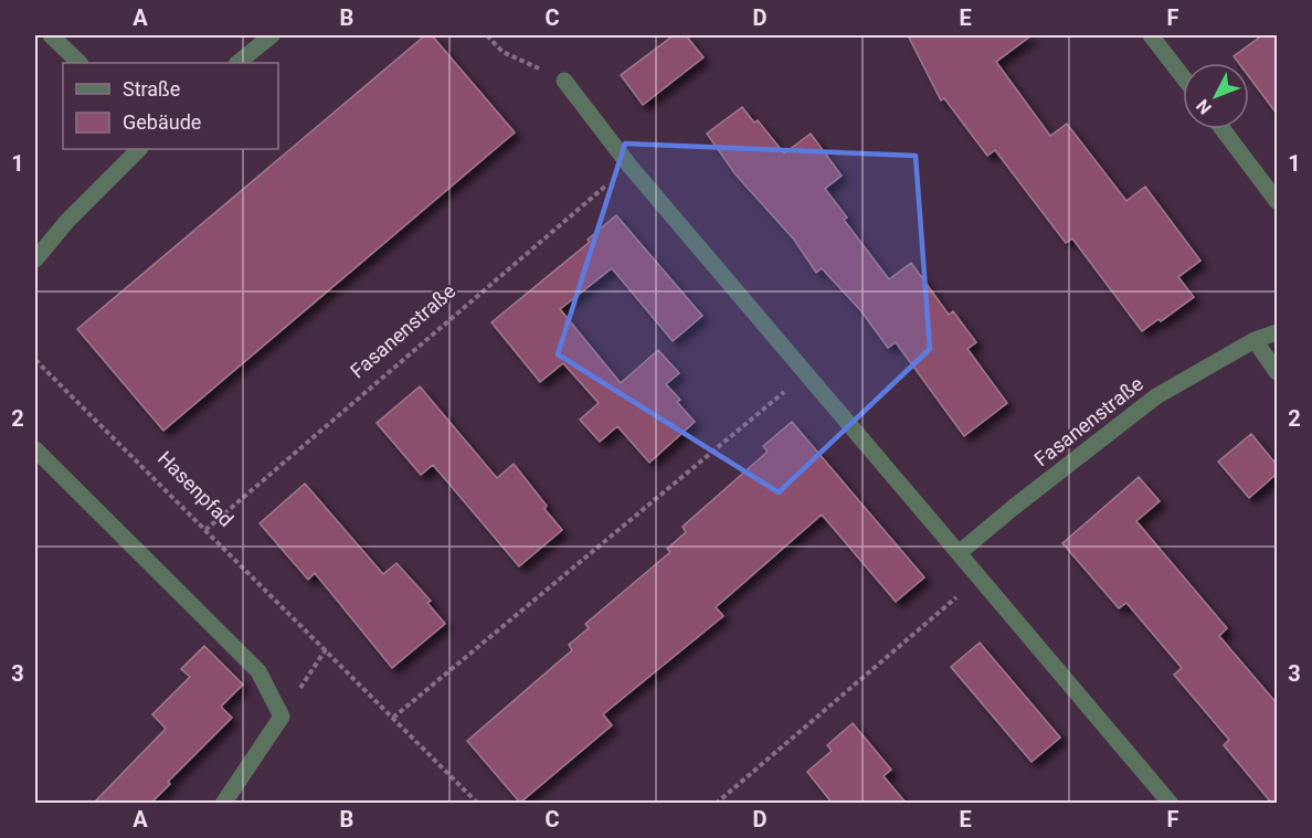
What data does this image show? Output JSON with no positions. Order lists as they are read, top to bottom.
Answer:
{
  "streets": {
    "street": ["Fasanenstraße"],
    "path": ["Hasenpfad"]
  },
  "crossings": [
    ["Fasanenstraße", "Hasenpfad"]
  ],
  "legend": ["Straße", "Gebäude"],
  "north": "bottom left",
  "grid": {
    "columns": [
      "A",
      "B",
      "C",
      "D",
      "E",
      "F"
    ],
    "rows": ["1", "2", "3"]
  }
}
